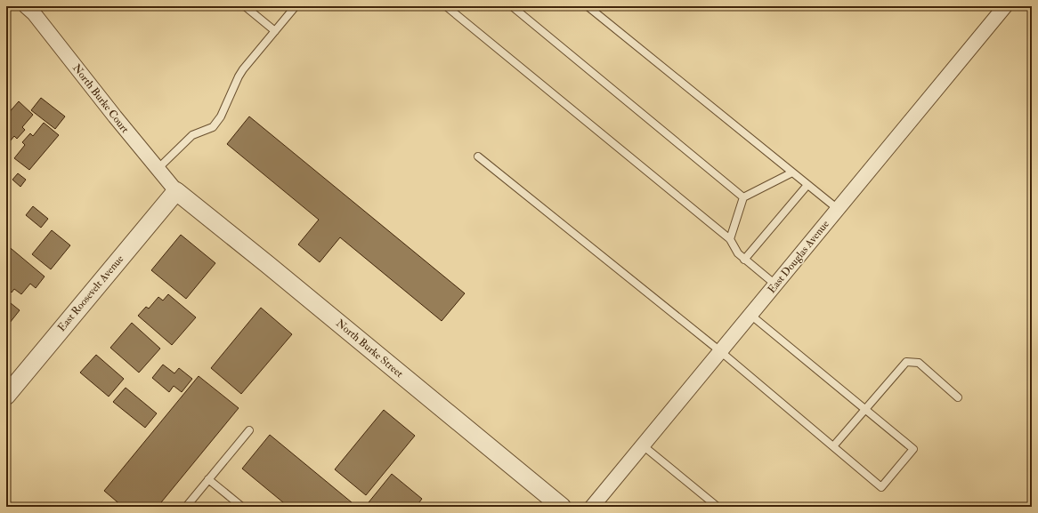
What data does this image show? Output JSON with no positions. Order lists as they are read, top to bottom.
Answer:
{
  "streets": {
    "street": [
      "North Burke Court",
      "East Douglas Avenue",
      "East Roosevelt Avenue",
      "North Burke Street"
    ]
  },
  "crossings": [
    ["North Burke Court", "East Roosevelt Avenue"],
    ["North Burke Court", "North Burke Street"],
    ["East Roosevelt Avenue", "North Burke Street"]
  ]
}
